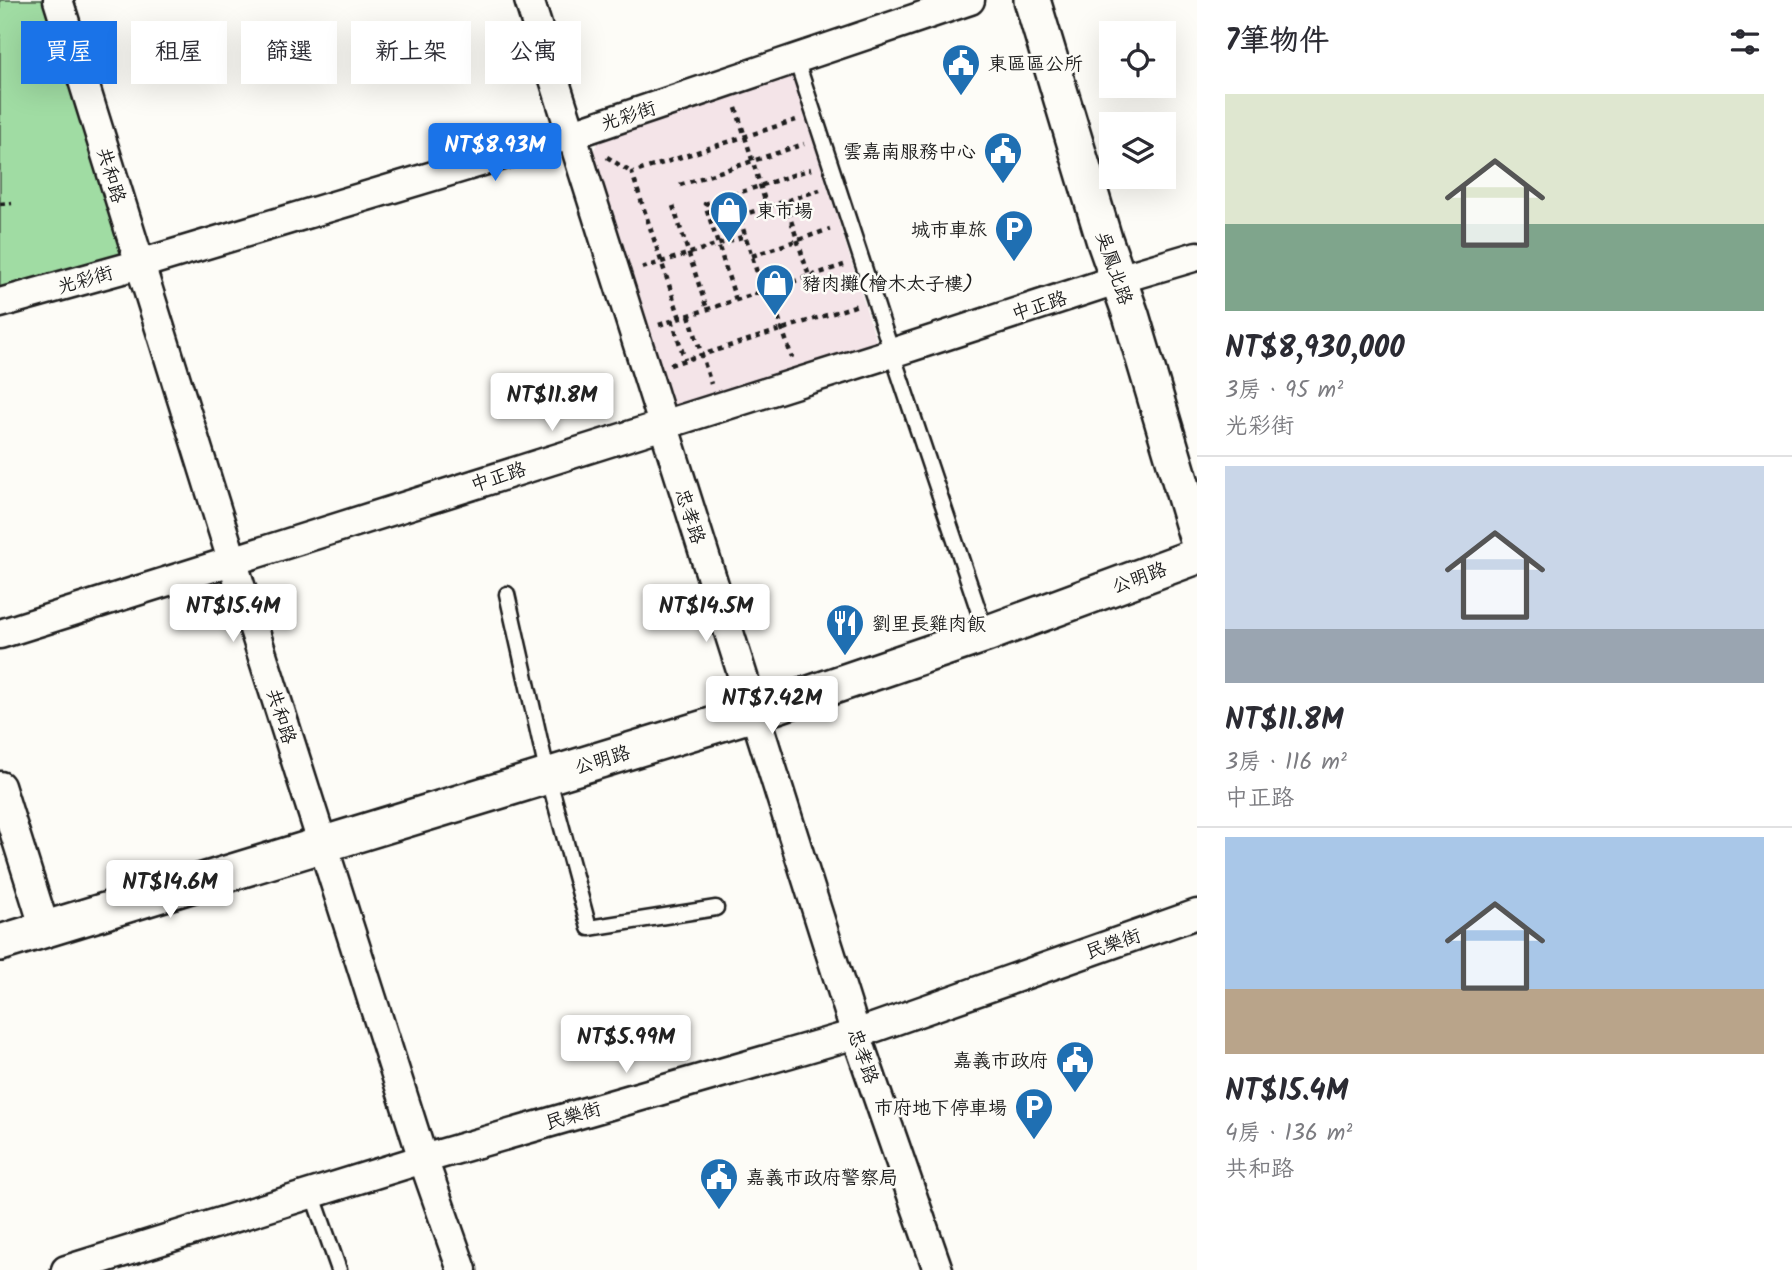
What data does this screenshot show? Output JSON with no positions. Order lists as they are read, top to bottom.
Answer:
{
  "streets": {
    "street": [
      "光彩街",
      "共和路",
      "吳鳳北路",
      "中正路",
      "忠孝路",
      "公明路",
      "民樂街"
    ]
  },
  "crossings": [
    ["光彩街", "共和路"],
    ["光彩街", "忠孝路"],
    ["共和路", "中正路"],
    ["共和路", "公明路"],
    ["共和路", "民樂街"],
    ["吳鳳北路", "中正路"],
    ["中正路", "忠孝路"],
    ["忠孝路", "公明路"],
    ["忠孝路", "民樂街"]
  ],
  "places": {
    "public building": [
      "東區區公所",
      "雲嘉南服務中心",
      "嘉義市政府",
      "嘉義市政府警察局"
    ],
    "shop": ["東市場", "豬肉攤(檜木太子樓)"],
    "parking": ["城市車旅", "市府地下停車場"],
    "restaurant": ["劉里長雞肉飯"]
  },
  "page": {
    "heading": "7筆物件",
    "chip": [
      "買屋",
      "租屋",
      "篩選",
      "新上架",
      "公寓"
    ],
    "list": [
      {
        "name": "NT$8,930,000",
        "note": "3房 · 95 m² · 光彩街"
      },
      {
        "name": "NT$11.8M",
        "note": "3房 · 116 m² · 中正路"
      },
      {
        "name": "NT$15.4M",
        "note": "4房 · 136 m² · 共和路"
      }
    ],
    "price": [
      "NT$8.93M",
      "NT$11.8M",
      "NT$15.4M",
      "NT$14.5M",
      "NT$7.42M",
      "NT$14.6M",
      "NT$5.99M"
    ]
  }
}
